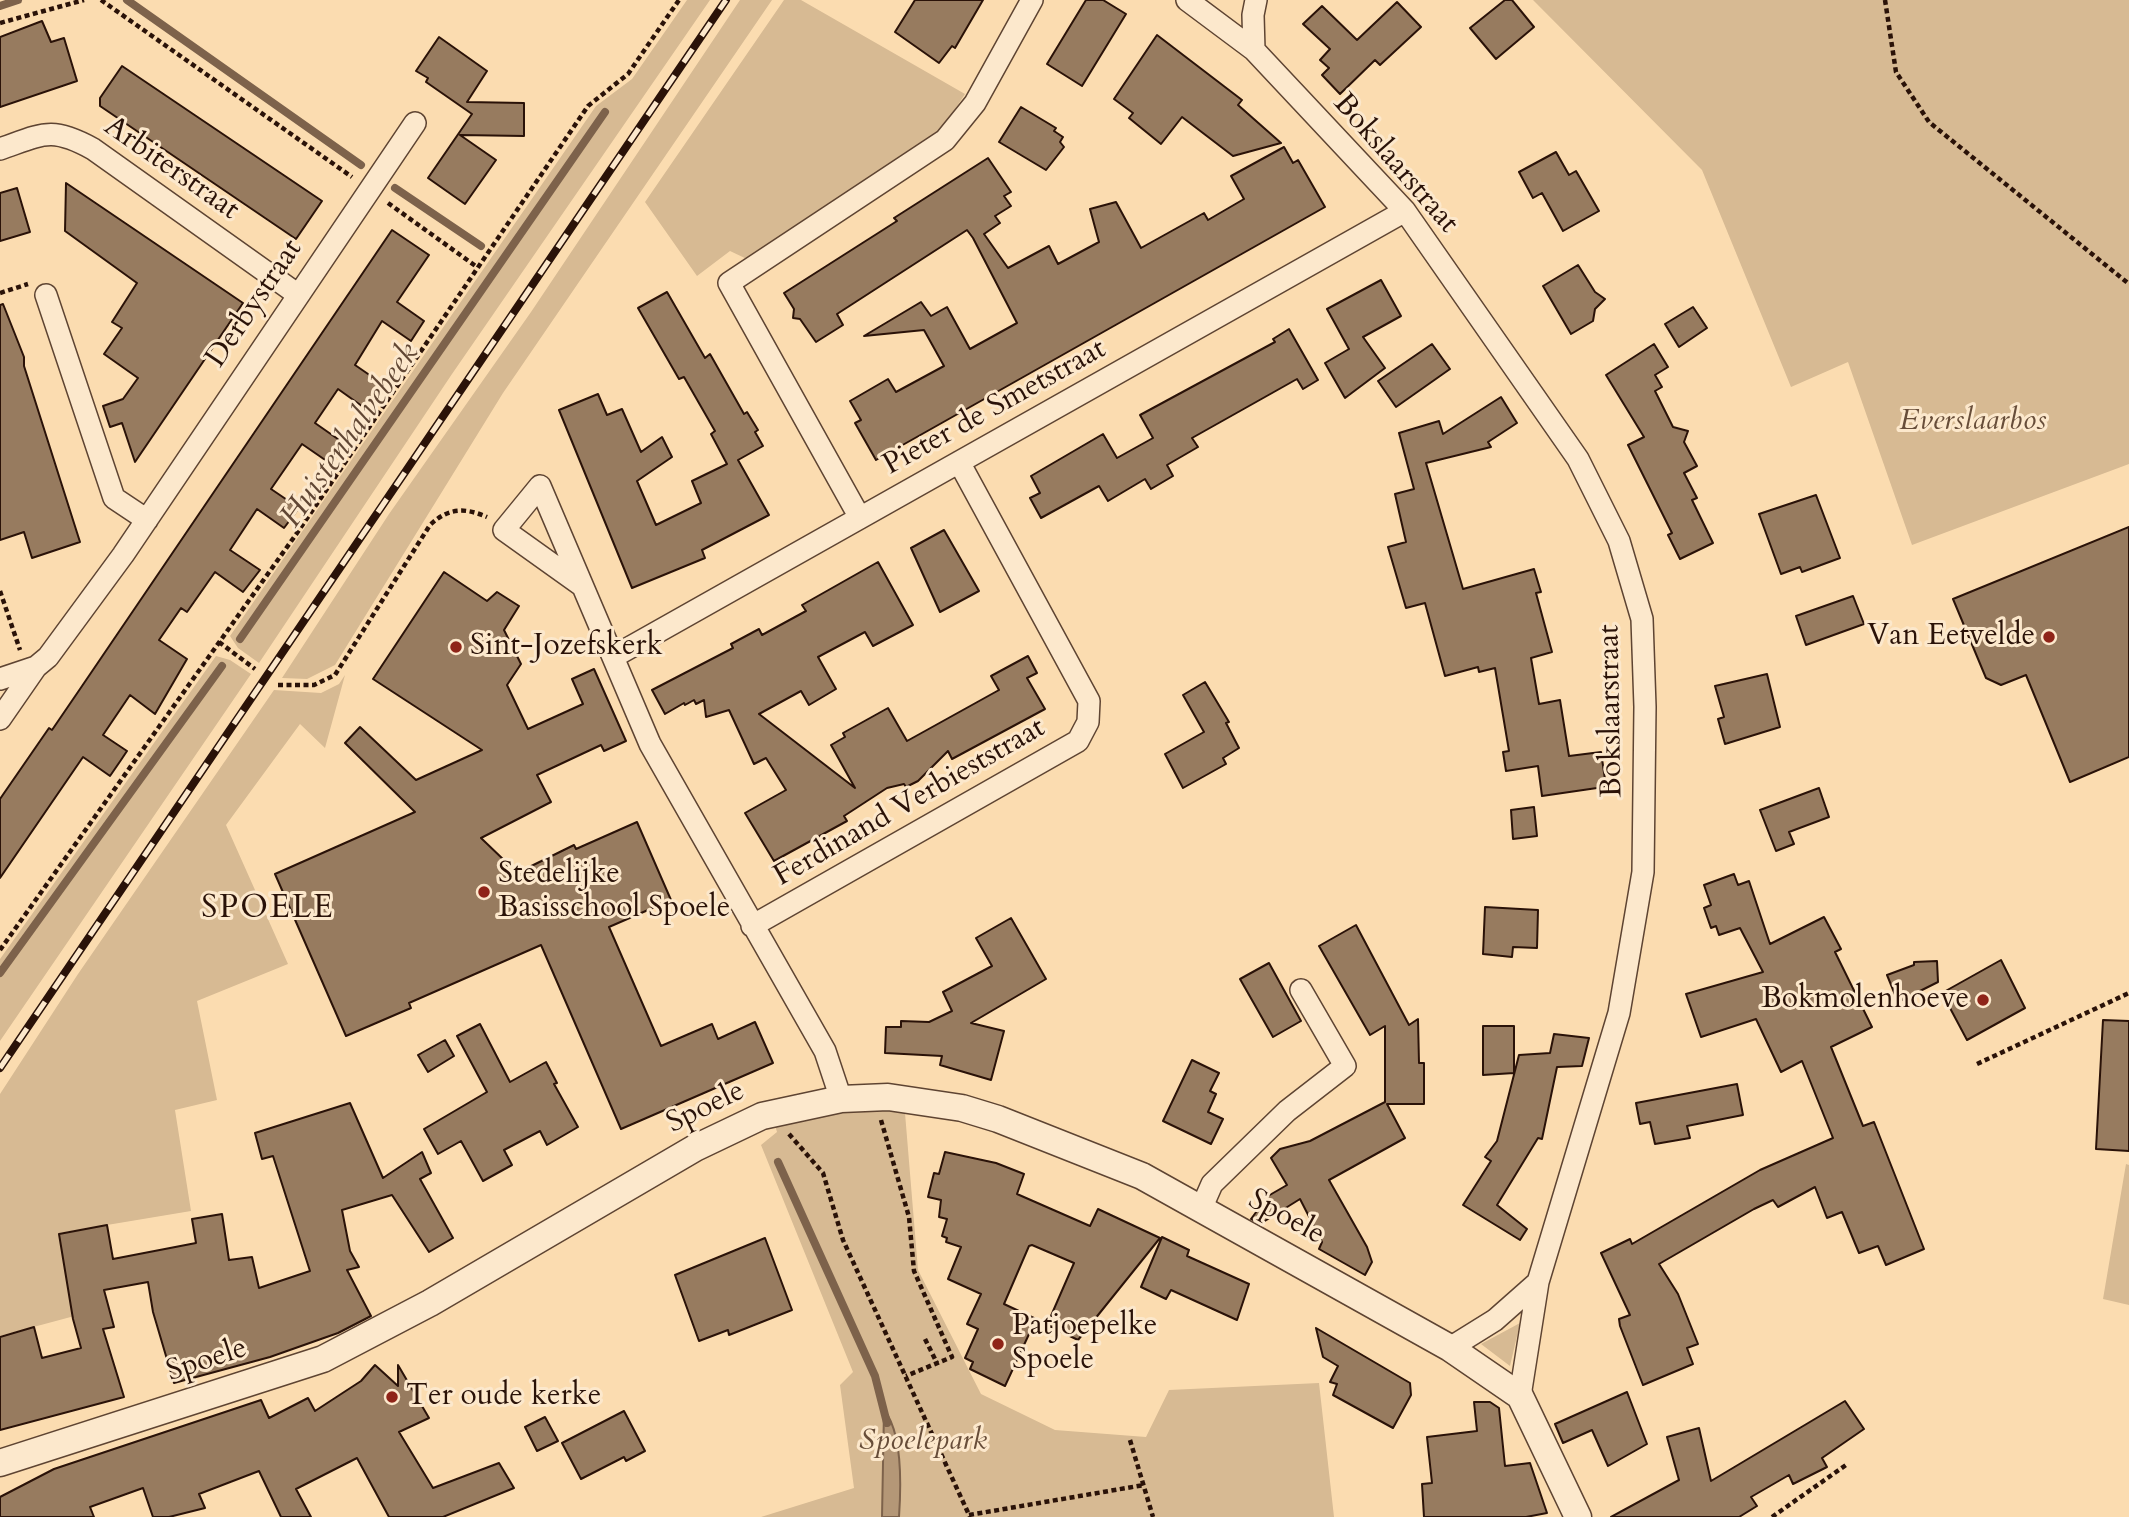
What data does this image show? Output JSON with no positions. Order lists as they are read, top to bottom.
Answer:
{
  "streets": {
    "street": [
      "Bokslaarstraat",
      "Arbiterstraat",
      "Derbystraat",
      "Pieter de Smetstraat",
      "Ferdinand Verbieststraat",
      "Spoele"
    ]
  },
  "crossings": [
    ["Bokslaarstraat", "Pieter de Smetstraat"],
    ["Bokslaarstraat", "Spoele"],
    ["Arbiterstraat", "Derbystraat"],
    ["Pieter de Smetstraat", "Ferdinand Verbieststraat"]
  ],
  "districts": ["SPOELE"],
  "water": ["Huistenhalvebeek"],
  "parks": ["Everslaarbos", "Spoelepark"],
  "places": [
    "Van Eetvelde",
    "Sint-Jozefskerk",
    "Stedelijke Basisschool Spoele",
    "Bokmolenhoeve",
    "Patjoepelke Spoele",
    "Ter oude kerke"
  ]
}
